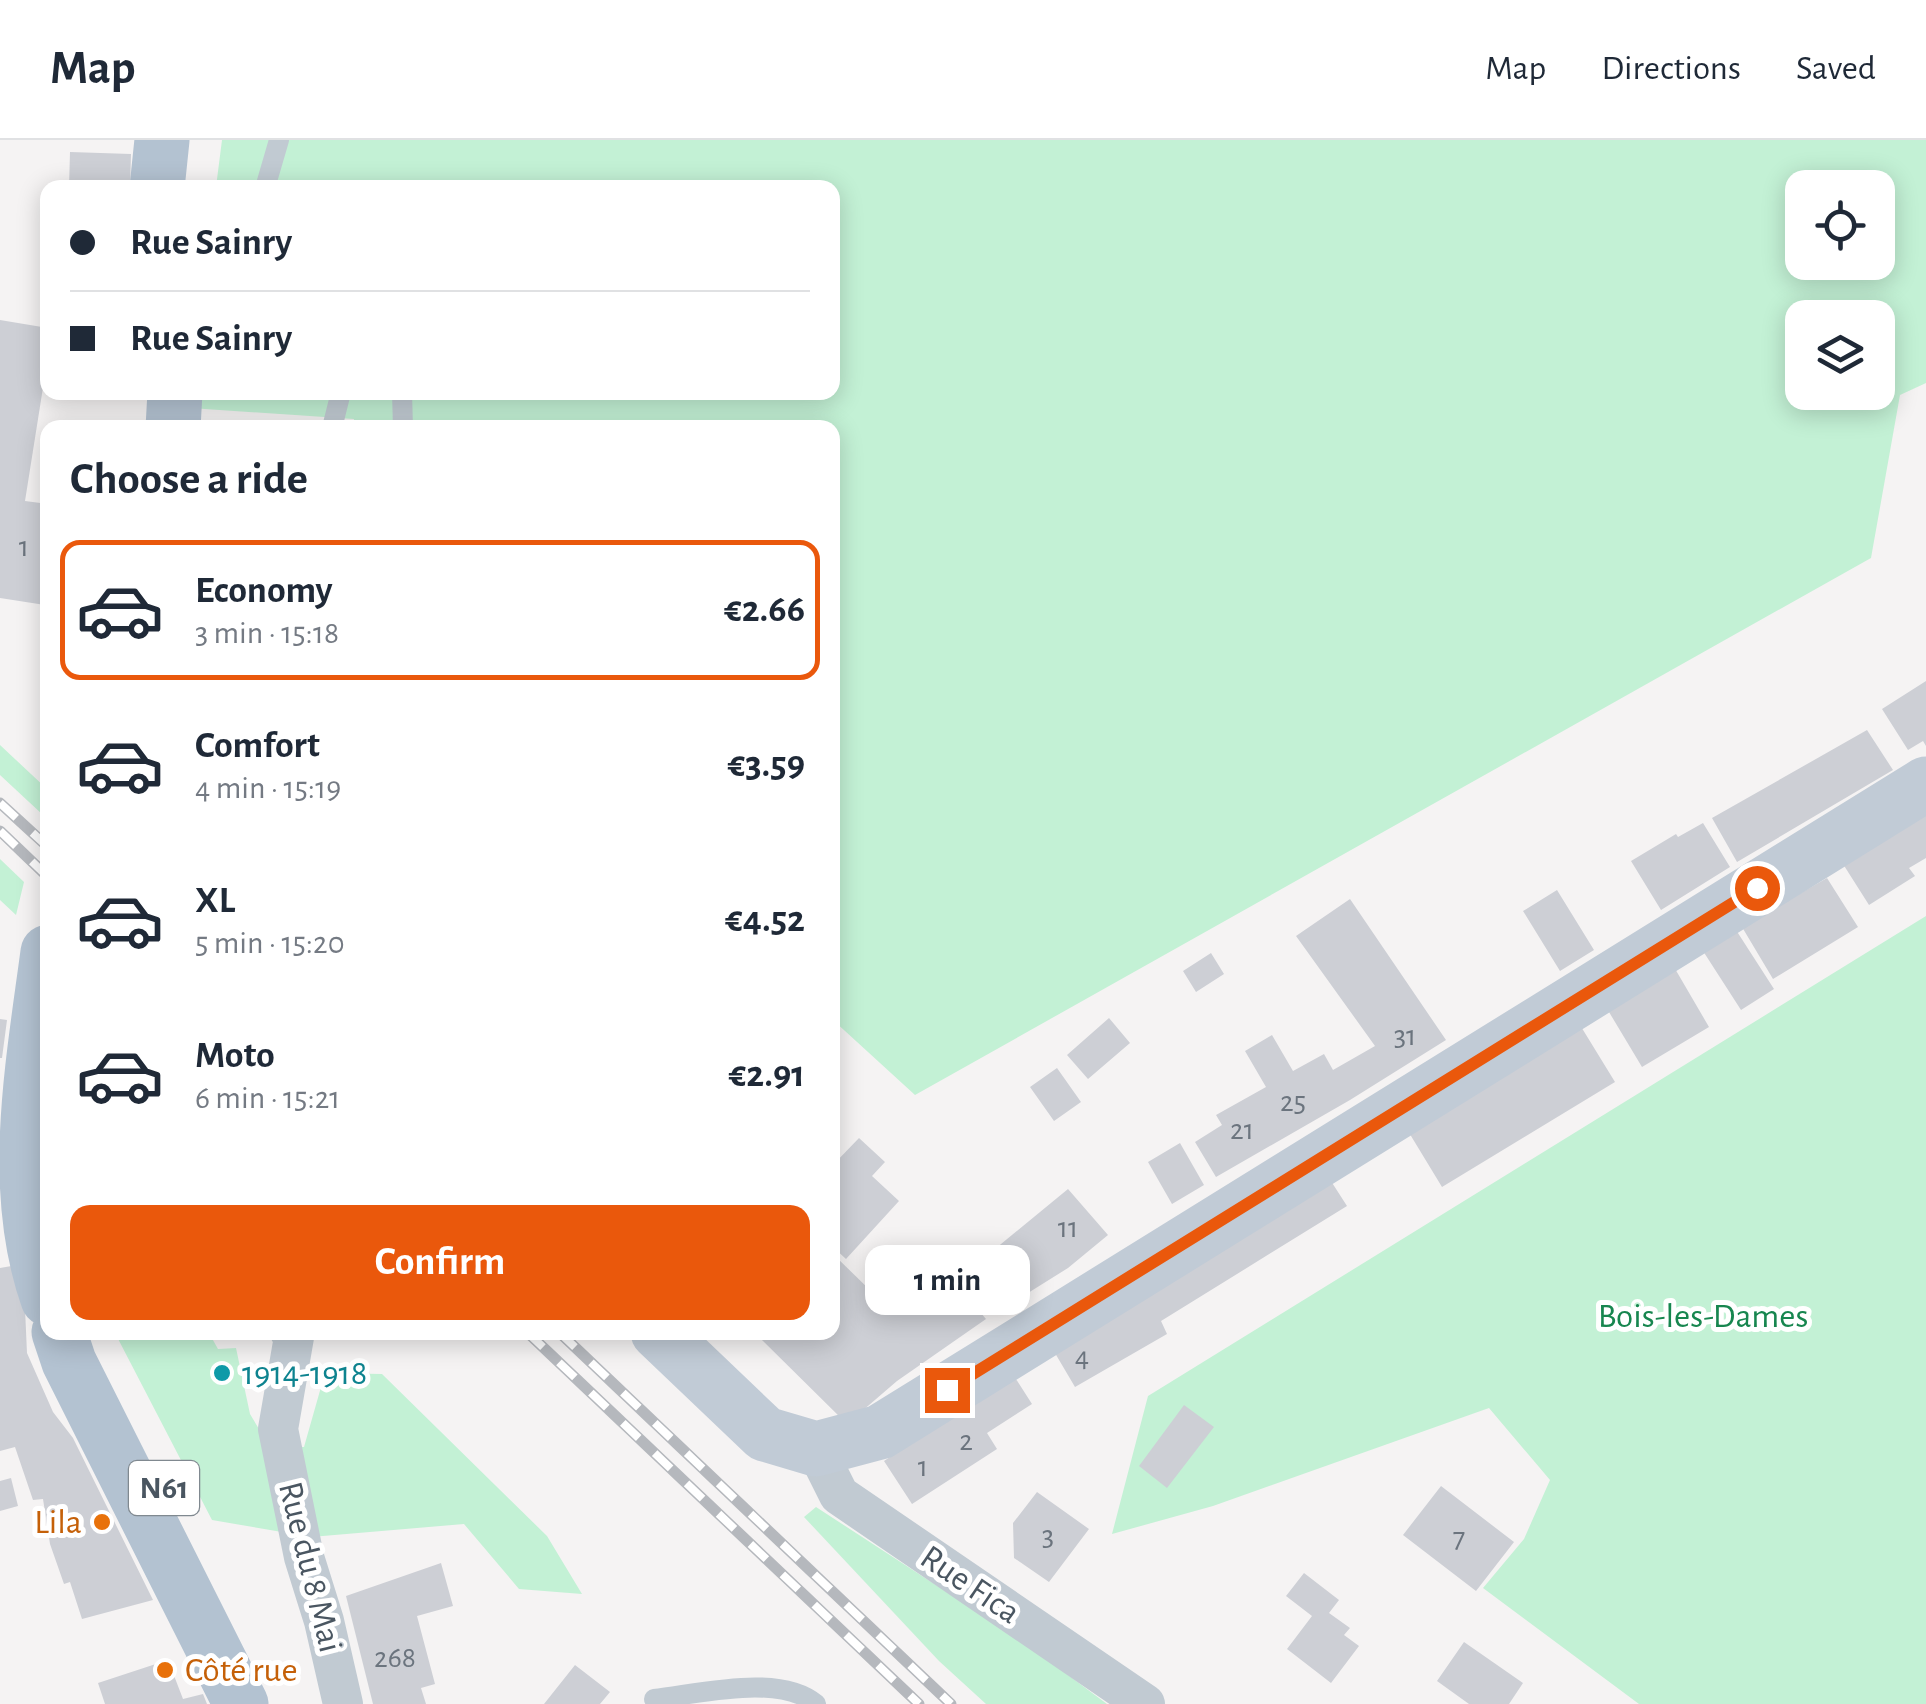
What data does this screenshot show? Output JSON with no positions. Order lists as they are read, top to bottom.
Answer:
{
  "streets": {
    "main road": ["N61"],
    "street": ["Rue du 8 Mai", "Rue Fica"]
  },
  "parks": ["Bois-les-Dames"],
  "places": ["1914-1918", "Lila", "Côté rue"],
  "house_numbers": [
    "1",
    "31",
    "25",
    "21",
    "11",
    "4",
    "2",
    "1",
    "3",
    "7",
    "268"
  ],
  "page": {
    "header": "Map",
    "nav": ["Map", "Directions", "Saved"],
    "banner": ["Rue Sainry", "Rue Sainry"],
    "heading": "Choose a ride",
    "list": [
      {
        "name": "Economy",
        "note": "3 min · 15:18",
        "value": "€2.66"
      },
      {
        "name": "Comfort",
        "note": "4 min · 15:19",
        "value": "€3.59"
      },
      {
        "name": "XL",
        "note": "5 min · 15:20",
        "value": "€4.52"
      },
      {
        "name": "Moto",
        "note": "6 min · 15:21",
        "value": "€2.91"
      }
    ],
    "buttons": "Confirm",
    "bubble": "1 min"
  }
}
